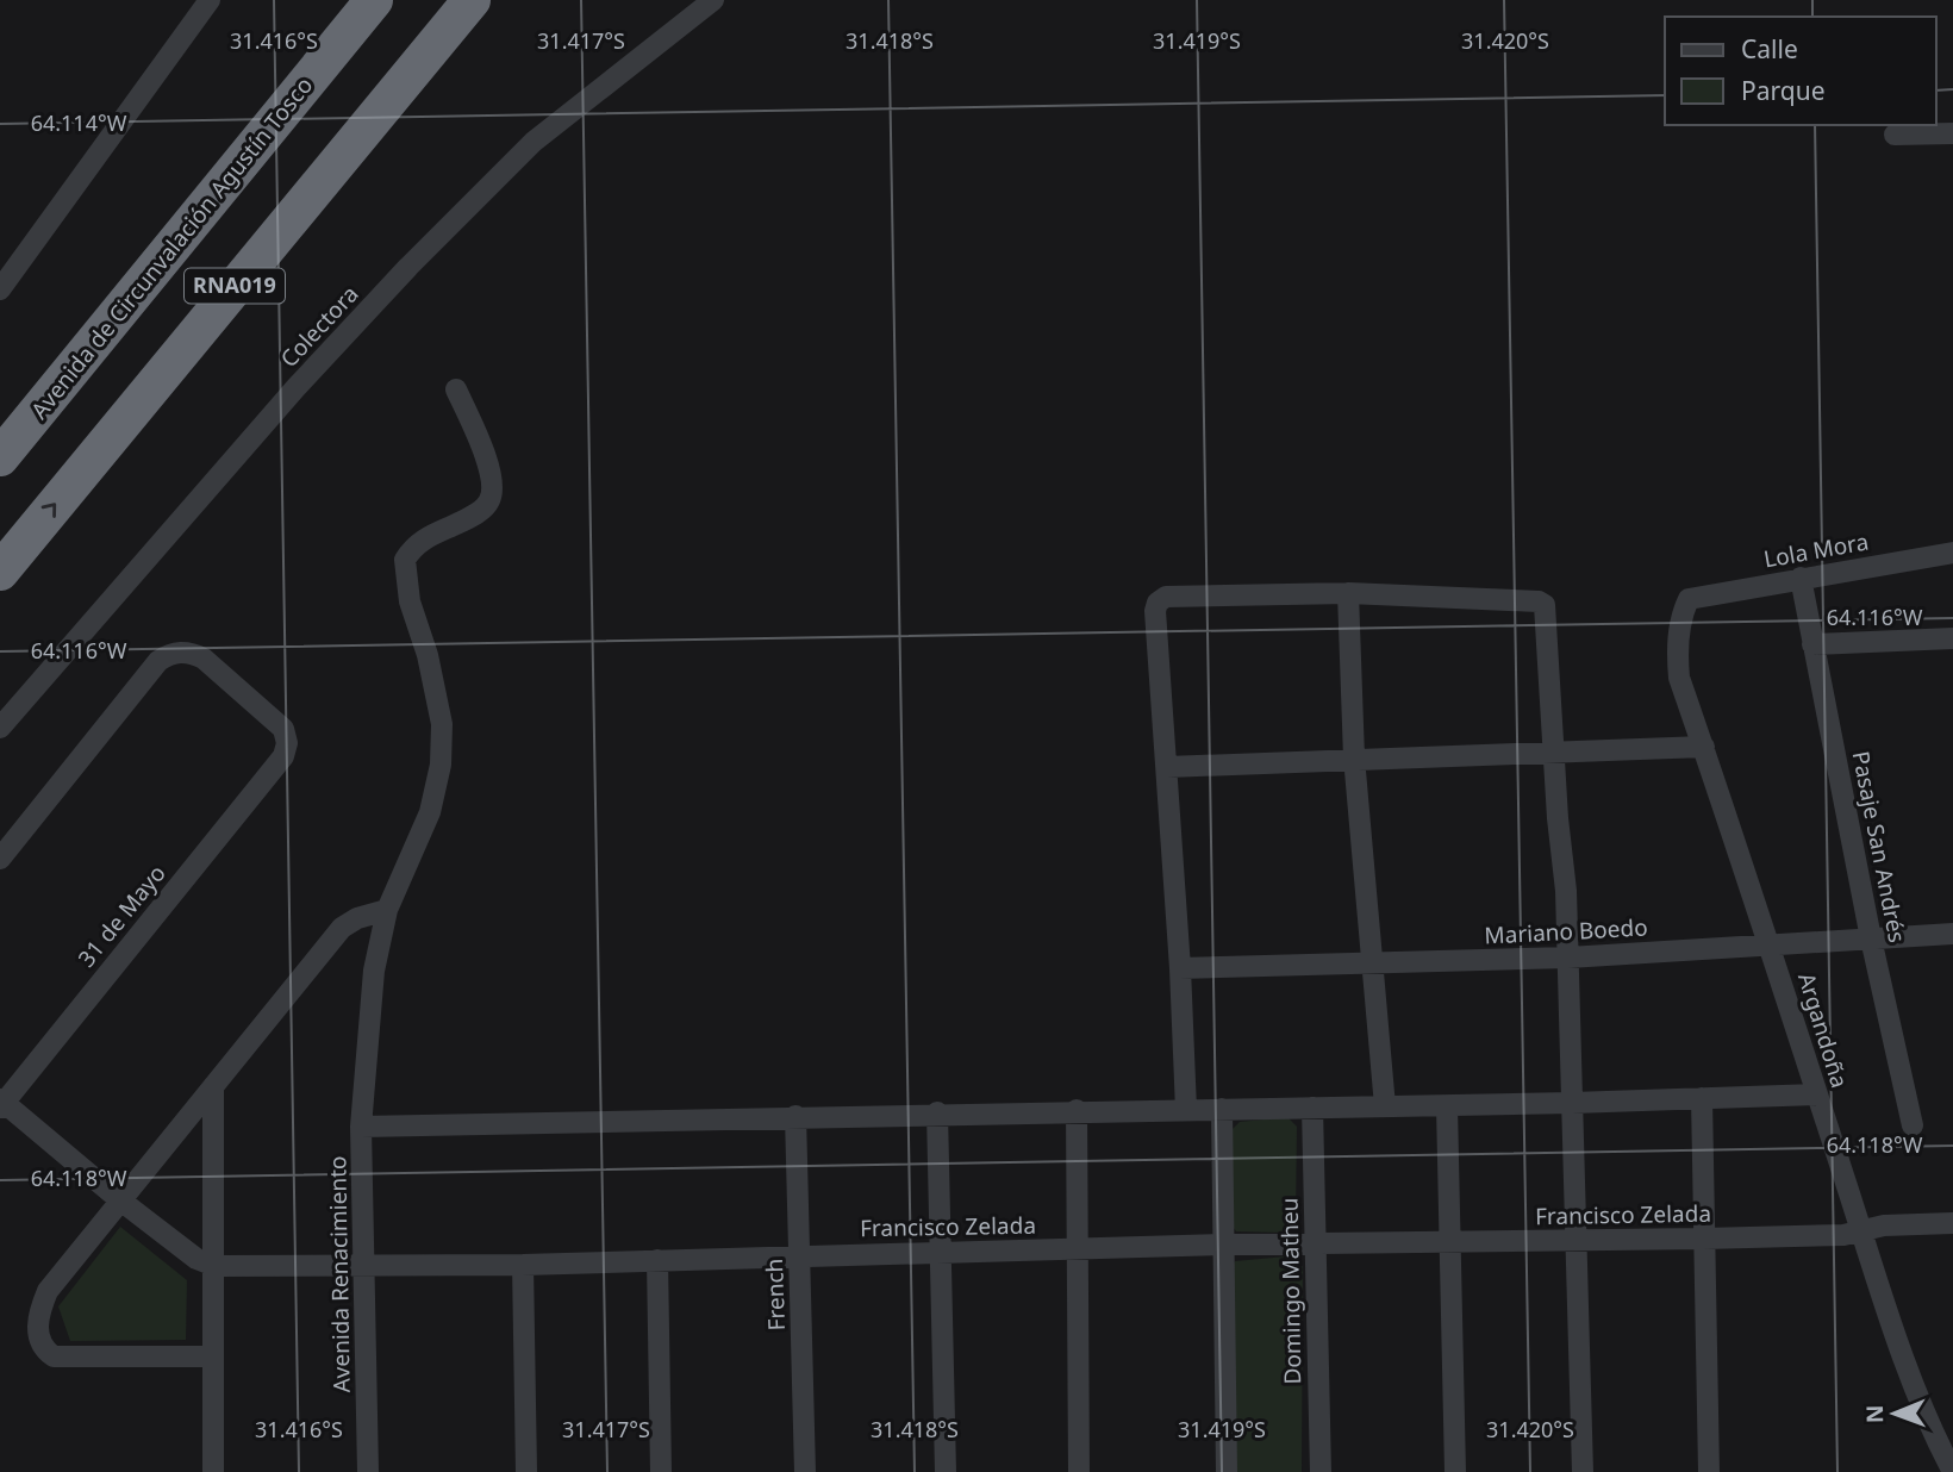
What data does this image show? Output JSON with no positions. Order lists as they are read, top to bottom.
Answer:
{
  "streets": {
    "highway": ["Avenida de Circunvalación Agustín Tosco", "RNA019"],
    "street": [
      "Colectora",
      "Lola Mora",
      "Pasaje San Andrés",
      "31 de Mayo",
      "Mariano Boedo",
      "Argandoña",
      "Francisco Zelada",
      "Avenida Renacimiento",
      "Domingo Matheu",
      "French"
    ]
  },
  "crossings": [
    ["Lola Mora", "Pasaje San Andrés"],
    ["Lola Mora", "Argandoña"],
    ["Pasaje San Andrés", "Mariano Boedo"],
    ["Mariano Boedo", "Argandoña"],
    ["Argandoña", "Francisco Zelada"],
    ["Francisco Zelada", "Avenida Renacimiento"],
    ["Francisco Zelada", "Domingo Matheu"],
    ["Francisco Zelada", "French"]
  ],
  "legend": ["Calle", "Parque"],
  "north": "left",
  "coordinates": [
    "31.416°S",
    "31.417°S",
    "31.418°S",
    "31.419°S",
    "31.420°S",
    "64.114°W",
    "64.116°W",
    "64.118°W"
  ]
}
